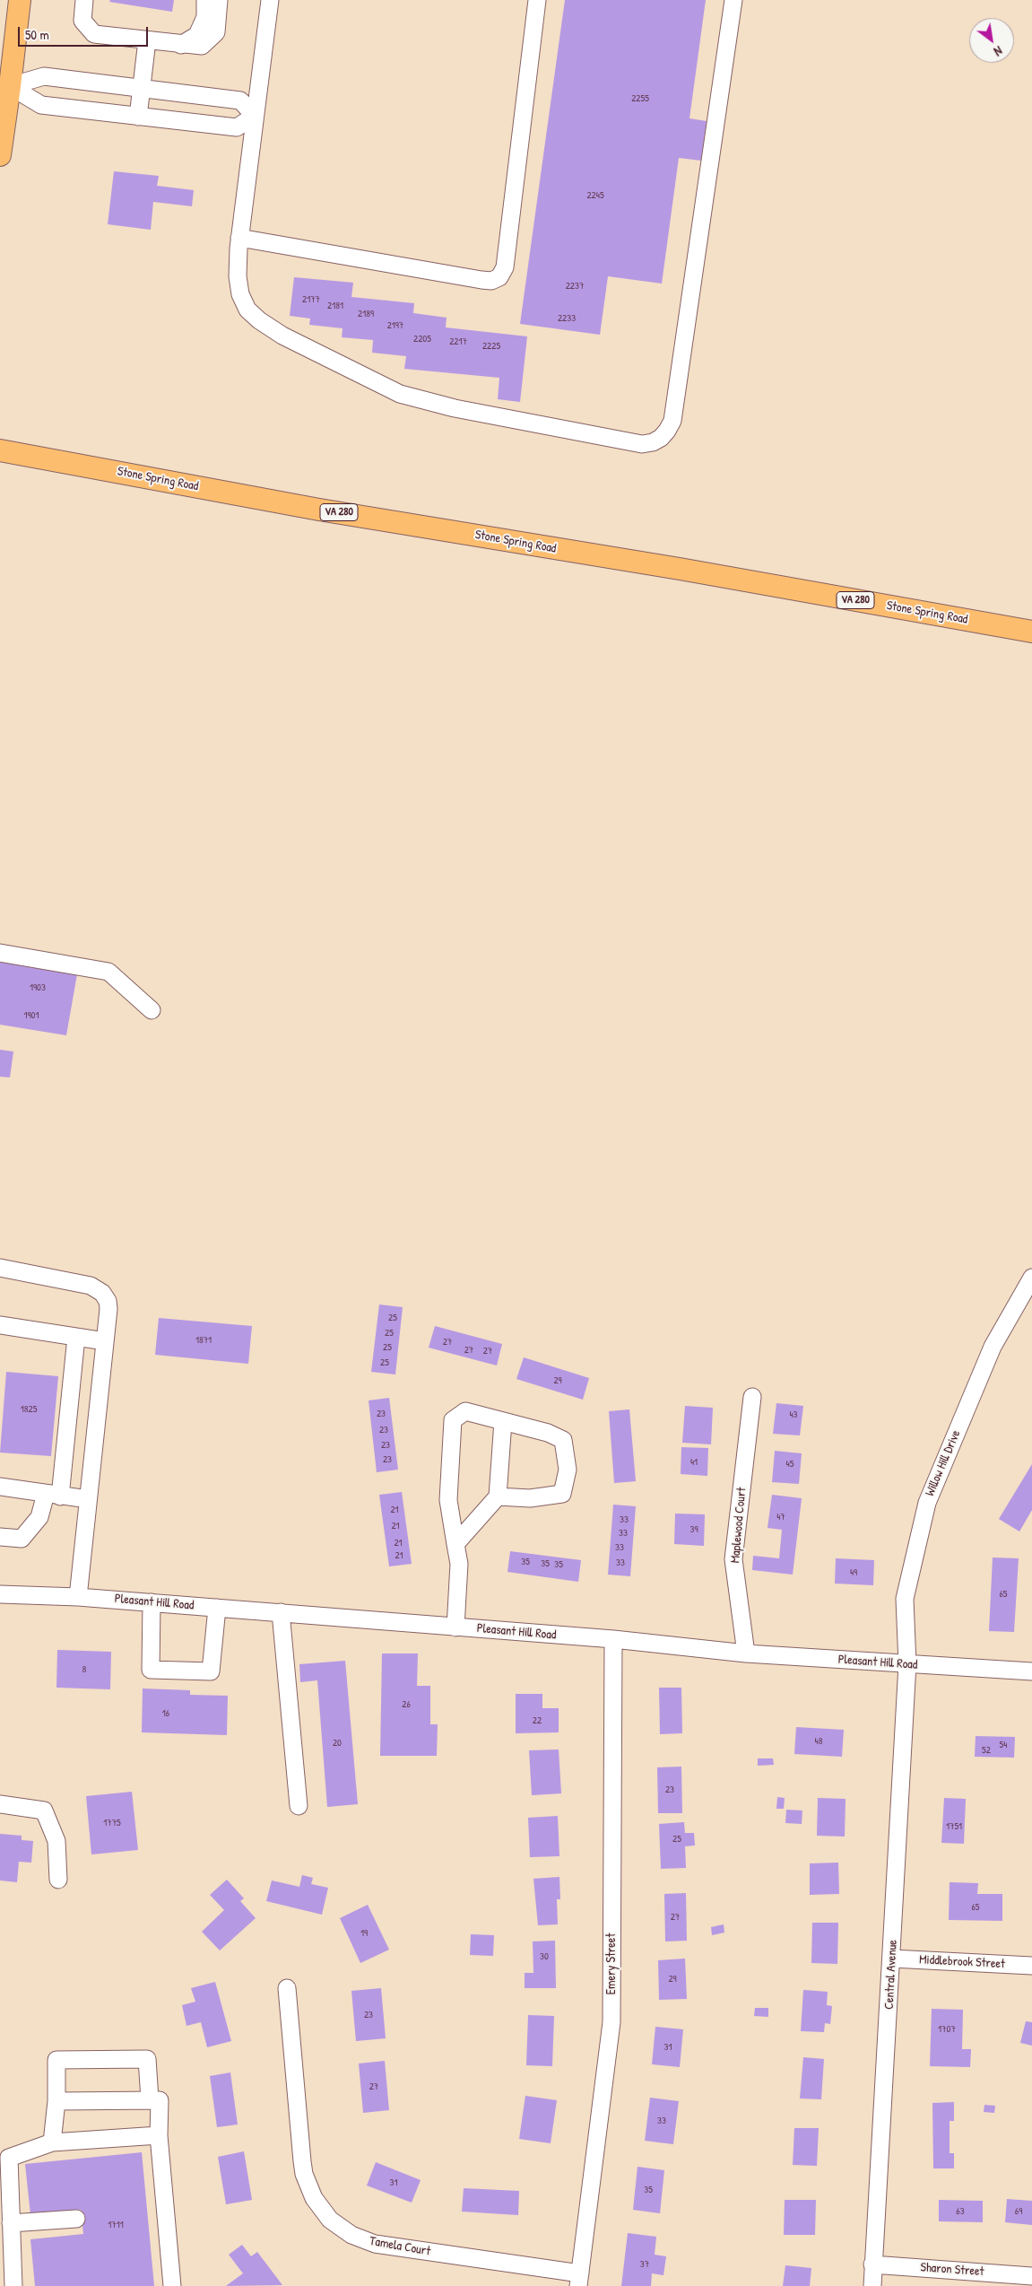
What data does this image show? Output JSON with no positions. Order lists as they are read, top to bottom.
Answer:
{
  "streets": {
    "main road": ["Stone Spring Road", "VA 280"],
    "street": [
      "Willow Hill Drive",
      "Maplewood Court",
      "Pleasant Hill Road",
      "Middlebrook Street",
      "Emery Street",
      "Central Avenue",
      "Tamela Court",
      "Sharon Street"
    ]
  },
  "crossings": [
    ["Willow Hill Drive", "Pleasant Hill Road"],
    ["Willow Hill Drive", "Central Avenue"],
    ["Maplewood Court", "Pleasant Hill Road"],
    ["Pleasant Hill Road", "Emery Street"],
    ["Pleasant Hill Road", "Central Avenue"],
    ["Middlebrook Street", "Central Avenue"],
    ["Emery Street", "Tamela Court"],
    ["Central Avenue", "Sharon Street"]
  ],
  "house_numbers": [
    "2255",
    "2245",
    "2237",
    "2177",
    "2181",
    "2189",
    "2233",
    "2197",
    "2205",
    "2217",
    "2225",
    "1903",
    "1901",
    "25",
    "25",
    "1871",
    "27",
    "25",
    "27",
    "27",
    "25",
    "29",
    "1825",
    "23",
    "43",
    "23",
    "23",
    "23",
    "41",
    "45",
    "21",
    "47",
    "33",
    "21",
    "39",
    "33",
    "21",
    "33",
    "21",
    "35",
    "33",
    "35",
    "35",
    "49",
    "65",
    "8",
    "26",
    "16",
    "22",
    "48",
    "20",
    "54",
    "52",
    "23",
    "1775",
    "1751",
    "25",
    "65",
    "27",
    "19",
    "30",
    "29",
    "23",
    "1707",
    "31",
    "27",
    "33",
    "31",
    "35",
    "63",
    "69",
    "1711",
    "37"
  ],
  "scale_bar": "50 m",
  "north": "bottom right"
}
